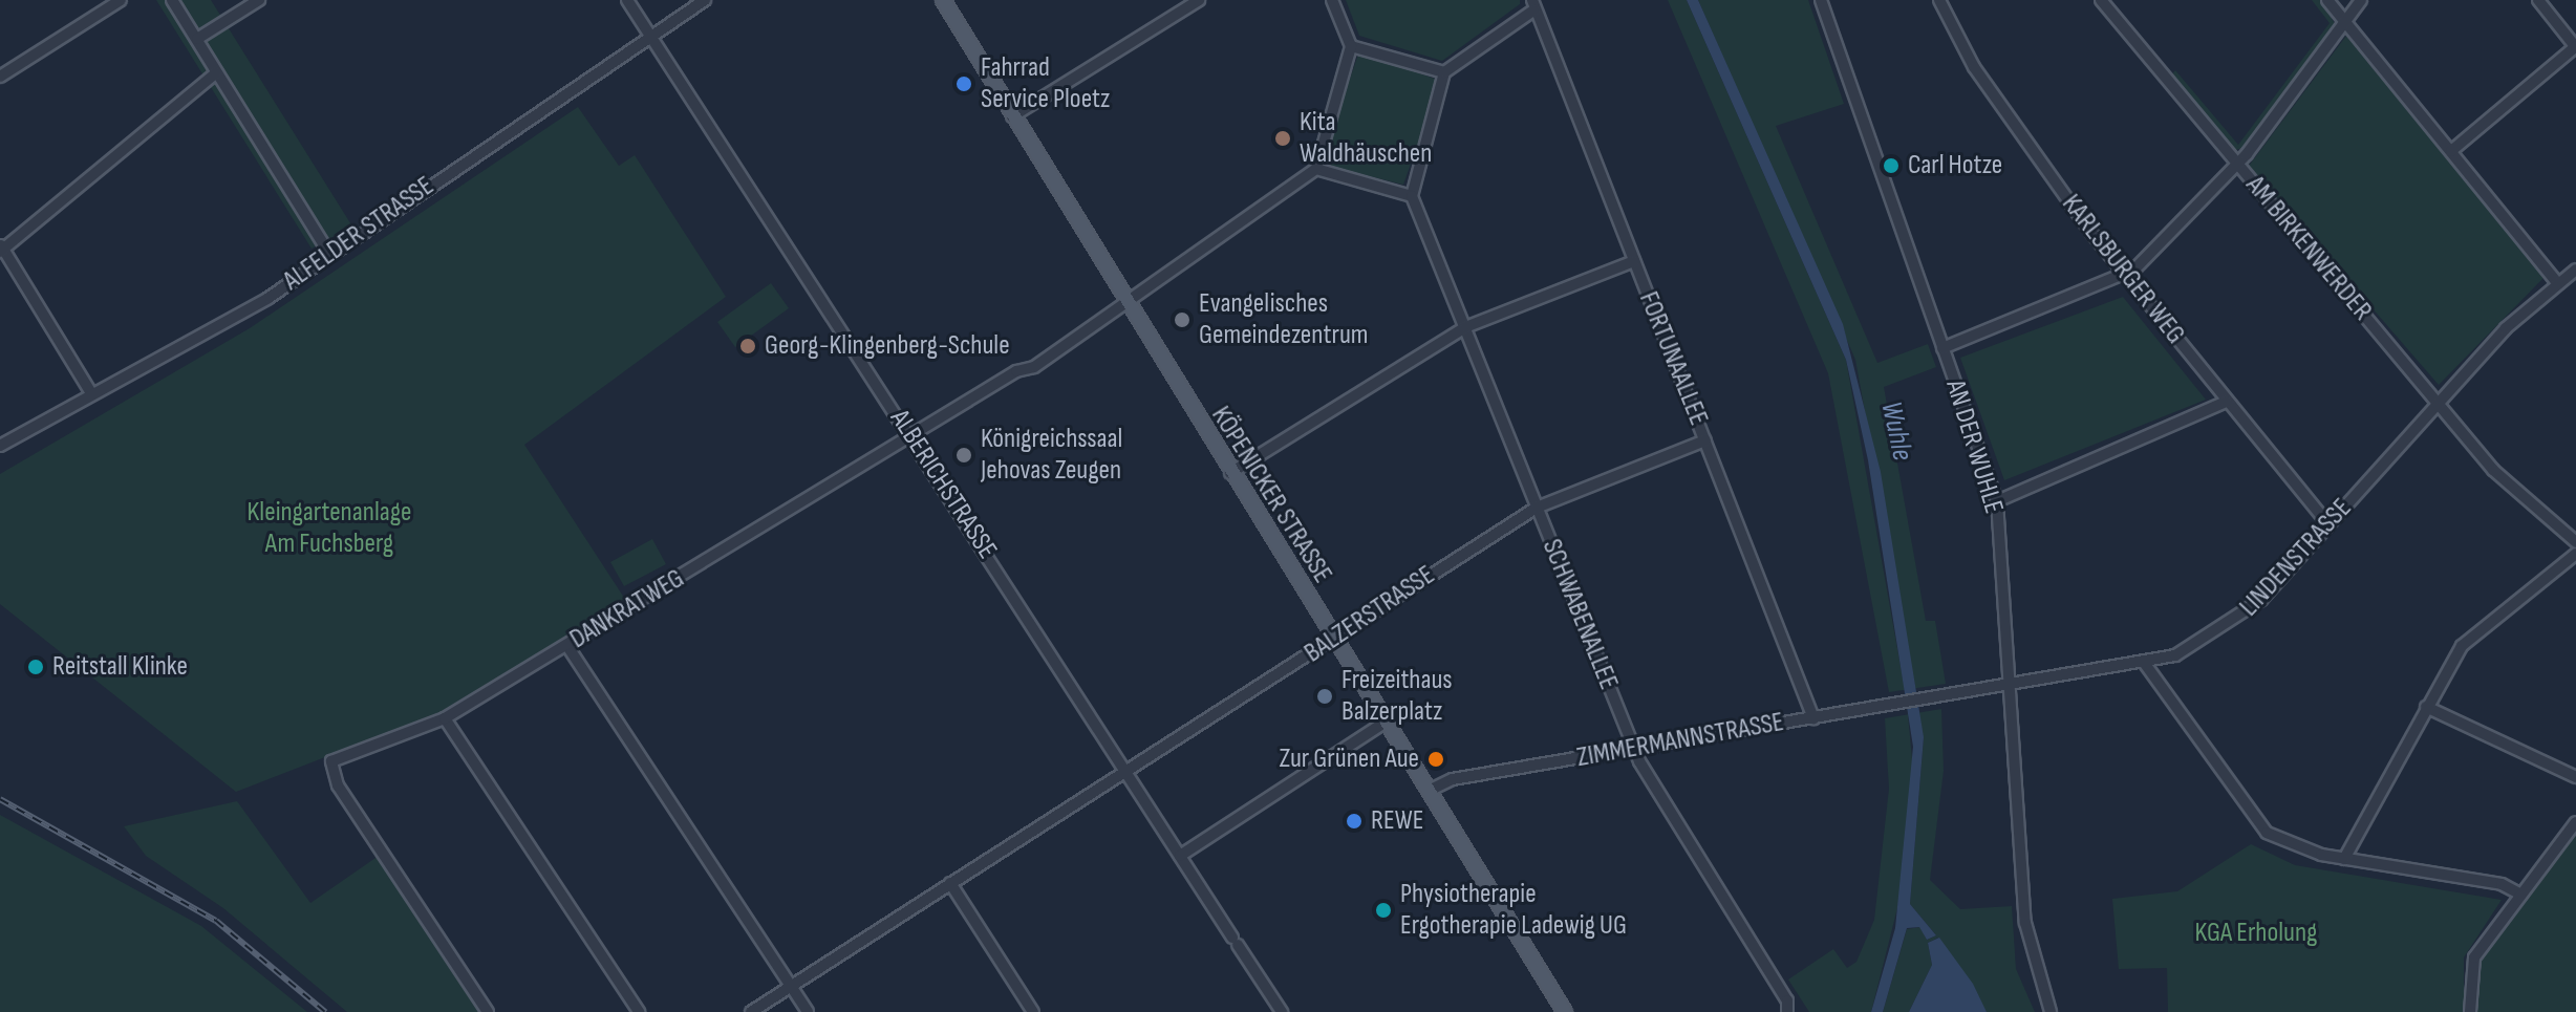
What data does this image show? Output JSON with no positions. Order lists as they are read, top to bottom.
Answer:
{
  "streets": {
    "main road": ["KÖPENICKER STRASSE"],
    "street": [
      "ALFELDER STRASSE",
      "AM BIRKENWERDER",
      "KARLSBURGER WEG",
      "FORTUNAALLEE",
      "AN DER WUHLE",
      "ALBERICHSTRASSE",
      "LINDENSTRASSE",
      "DANKRATWEG",
      "BALZERSTRASSE",
      "SCHWABENALLEE",
      "ZIMMERMANNSTRASSE"
    ]
  },
  "crossings": [
    ["ALFELDER STRASSE", "ALBERICHSTRASSE"],
    ["AM BIRKENWERDER", "LINDENSTRASSE"],
    ["KARLSBURGER WEG", "LINDENSTRASSE"],
    ["FORTUNAALLEE", "BALZERSTRASSE"],
    ["FORTUNAALLEE", "ZIMMERMANNSTRASSE"],
    ["AN DER WUHLE", "LINDENSTRASSE"],
    ["ALBERICHSTRASSE", "DANKRATWEG"],
    ["ALBERICHSTRASSE", "BALZERSTRASSE"],
    ["KÖPENICKER STRASSE", "DANKRATWEG"],
    ["KÖPENICKER STRASSE", "BALZERSTRASSE"],
    ["KÖPENICKER STRASSE", "ZIMMERMANNSTRASSE"],
    ["LINDENSTRASSE", "ZIMMERMANNSTRASSE"],
    ["BALZERSTRASSE", "SCHWABENALLEE"],
    ["SCHWABENALLEE", "ZIMMERMANNSTRASSE"]
  ],
  "water": ["Wuhle"],
  "parks": ["Kleingartenanlage Am Fuchsberg", "KGA Erholung"],
  "places": [
    "Fahrrad Service Ploetz",
    "Kita Waldhäuschen",
    "Carl Hotze",
    "Evangelisches Gemeindezentrum",
    "Georg-Klingenberg-Schule",
    "Königreichssaal Jehovas Zeugen",
    "Reitstall Klinke",
    "Freizeithaus Balzerplatz",
    "Zur Grünen Aue",
    "REWE",
    "Physiotherapie Ergotherapie Ladewig UG"
  ]
}
